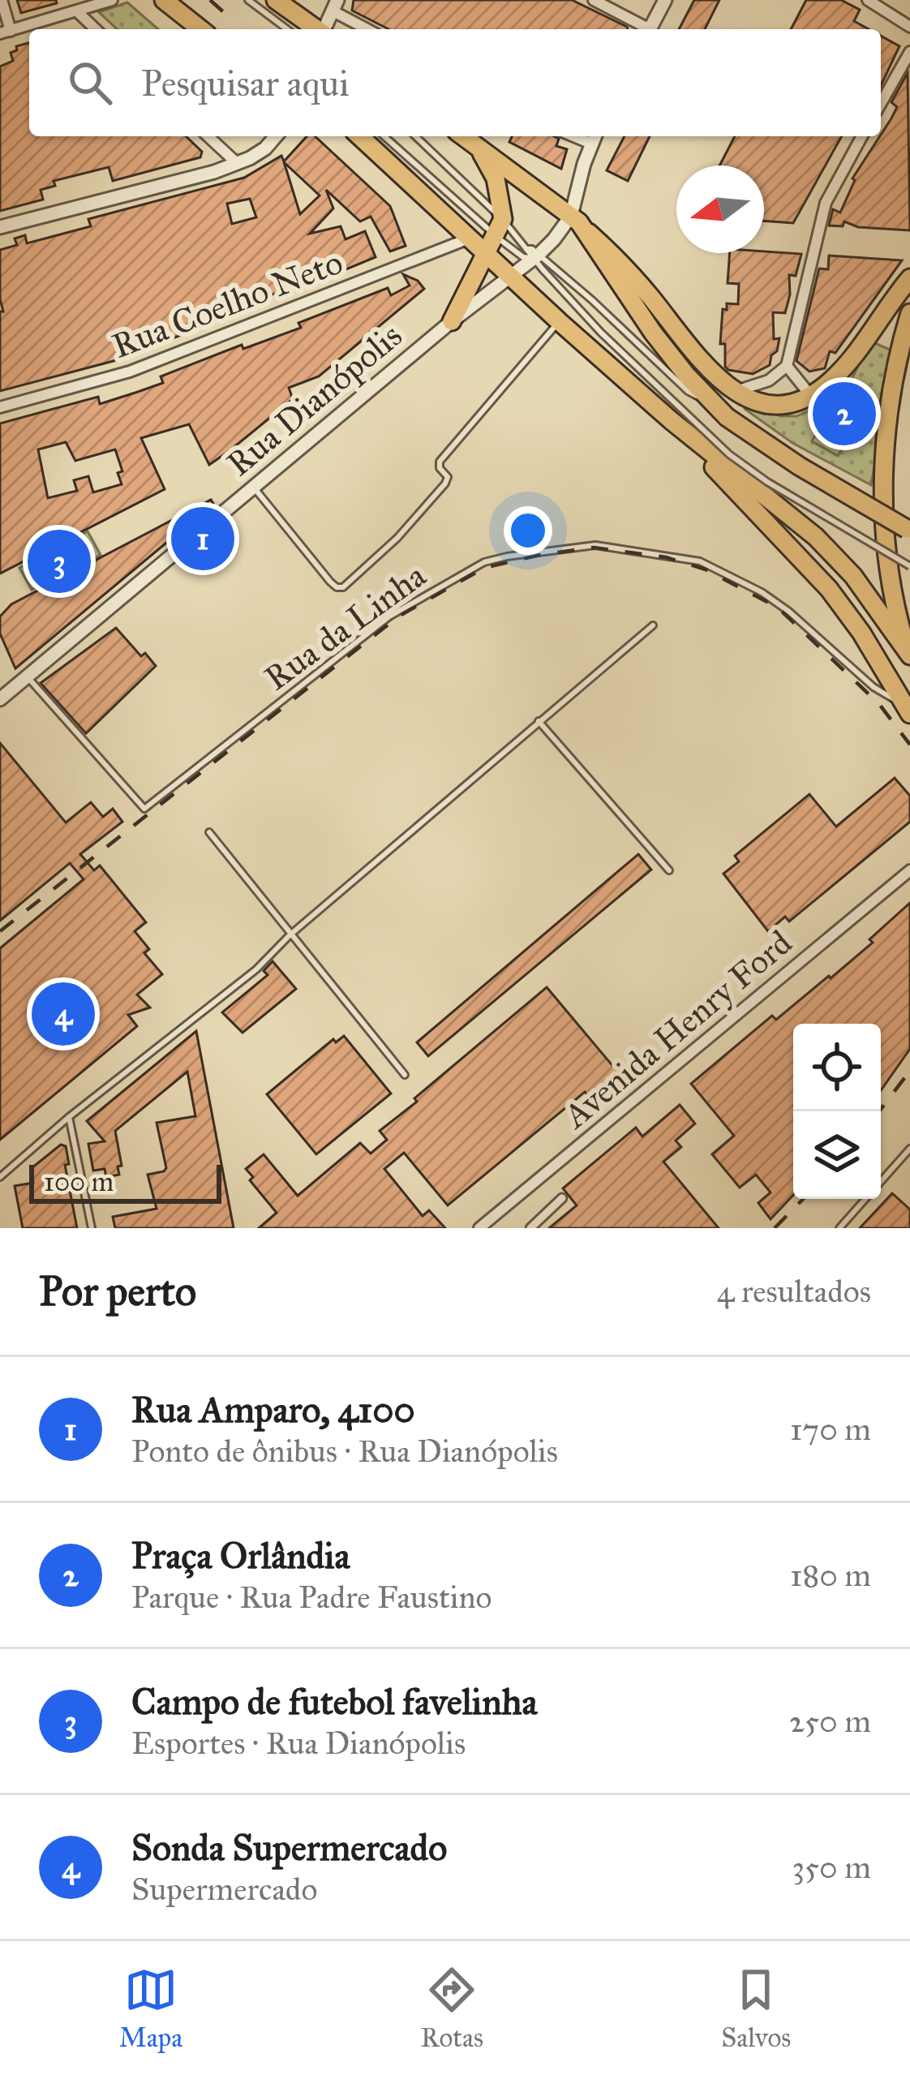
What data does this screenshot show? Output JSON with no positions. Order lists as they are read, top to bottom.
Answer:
{
  "streets": {
    "street": ["Rua Coelho Neto", "Rua Dianópolis", "Avenida Henry Ford"],
    "lane": ["Rua da Linha"]
  },
  "crossings": [
    ["Rua Dianópolis", "Rua da Linha"]
  ],
  "scale_bar": "100 m",
  "north": "left",
  "page": {
    "search": "Pesquisar aqui",
    "pins": [
      "2",
      "1",
      "3",
      "4"
    ],
    "scale": "100 m",
    "heading": ["Por perto", "4 resultados"],
    "list": [
      {
        "mark": "1",
        "name": "Rua Amparo, 4100",
        "note": "Ponto de ônibus · Rua Dianópolis",
        "value": "170 m"
      },
      {
        "mark": "2",
        "name": "Praça Orlândia",
        "note": "Parque · Rua Padre Faustino",
        "value": "180 m"
      },
      {
        "mark": "3",
        "name": "Campo de futebol favelinha",
        "note": "Esportes · Rua Dianópolis",
        "value": "250 m"
      },
      {
        "mark": "4",
        "name": "Sonda Supermercado",
        "note": "Supermercado",
        "value": "350 m"
      }
    ],
    "nav": ["Mapa", "Rotas", "Salvos"]
  }
}
